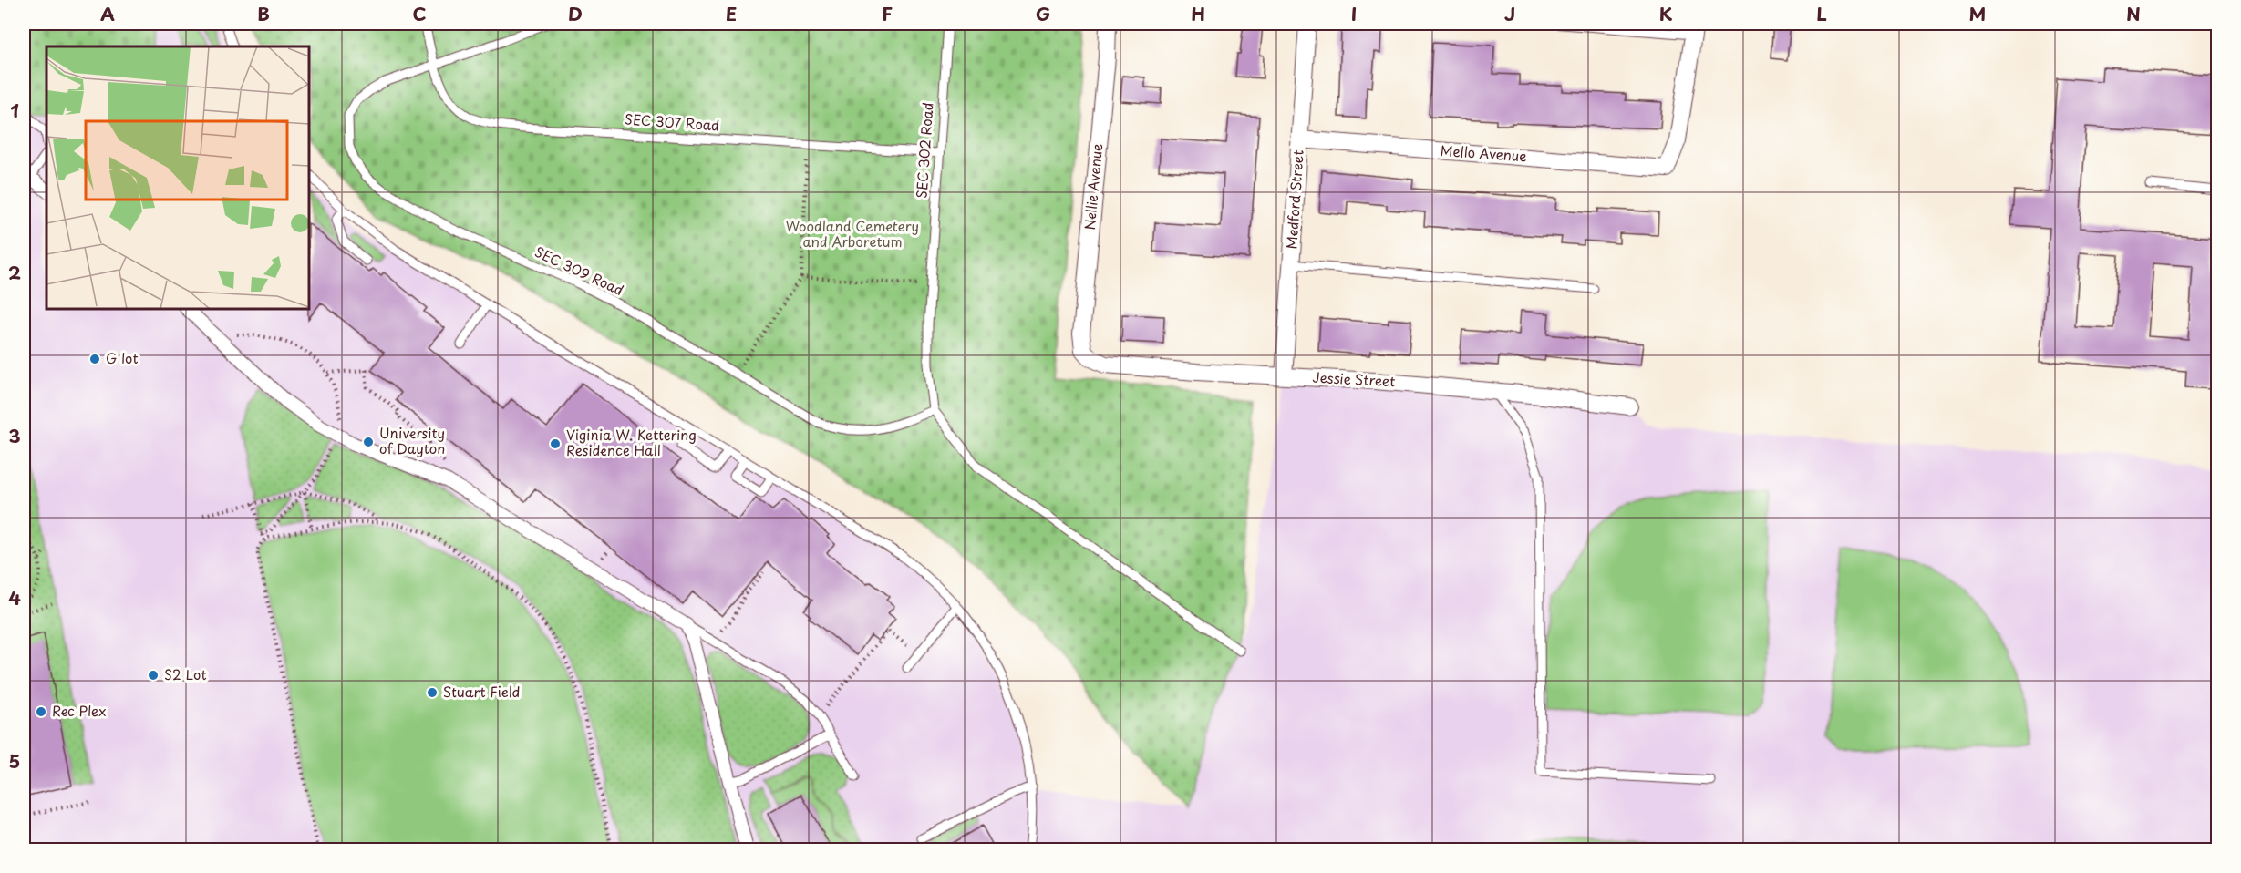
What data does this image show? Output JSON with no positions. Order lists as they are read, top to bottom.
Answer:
{
  "streets": {
    "street": [
      "Mello Avenue",
      "Nellie Avenue",
      "Medford Street",
      "Jessie Street"
    ],
    "lane": ["SEC 307 Road", "SEC 302 Road", "SEC 309 Road"]
  },
  "crossings": [
    ["SEC 307 Road", "SEC 302 Road"],
    ["SEC 307 Road", "SEC 309 Road"],
    ["SEC 302 Road", "SEC 309 Road"],
    ["Mello Avenue", "Medford Street"],
    ["Nellie Avenue", "Jessie Street"],
    ["Medford Street", "Jessie Street"]
  ],
  "parks": ["Woodland Cemetery and Arboretum"],
  "places": [
    "G lot",
    "University of Dayton",
    "Viginia W. Kettering Residence Hall",
    "S2 Lot",
    "Stuart Field",
    "Rec Plex"
  ],
  "grid": {
    "columns": [
      "A",
      "B",
      "C",
      "D",
      "E",
      "F",
      "G",
      "H",
      "I",
      "J",
      "K",
      "L",
      "M",
      "N"
    ],
    "rows": [
      "1",
      "2",
      "3",
      "4",
      "5"
    ]
  }
}
